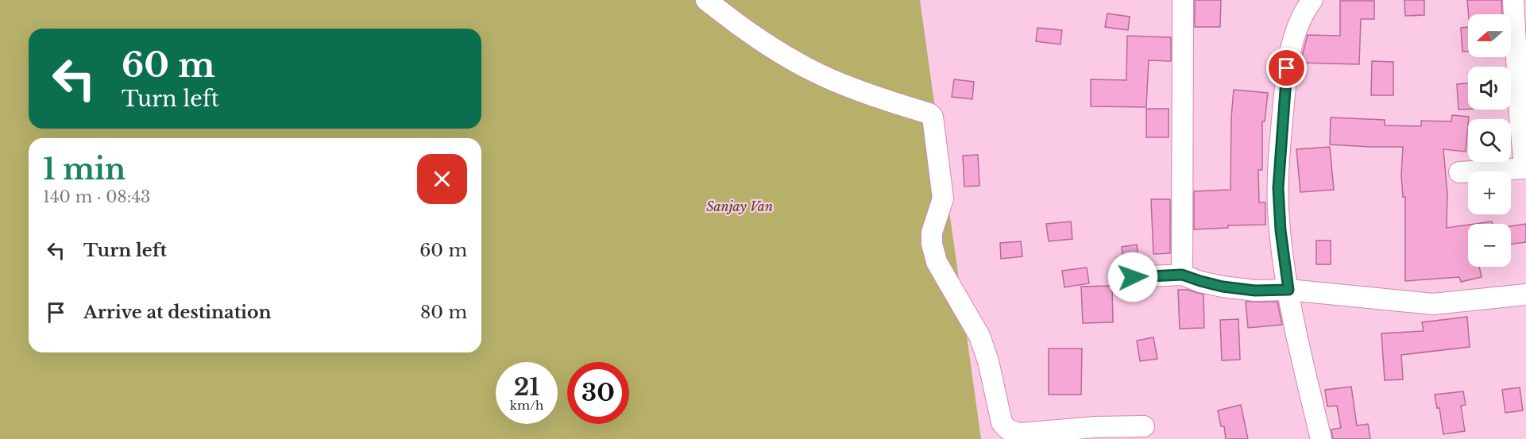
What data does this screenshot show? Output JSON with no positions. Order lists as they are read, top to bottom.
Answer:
{
  "parks": ["Sanjay Van"],
  "north": "left",
  "page": {
    "map_buttons": ["+", "−"],
    "turn": ["60 m", "Turn left"],
    "heading": ["1 min", "140 m · 08:43"],
    "list": [
      {
        "name": "Turn left",
        "value": "60 m"
      },
      {
        "name": "Arrive at destination",
        "value": "80 m"
      }
    ],
    "speed": "21 km/h",
    "limit": "30"
  }
}
